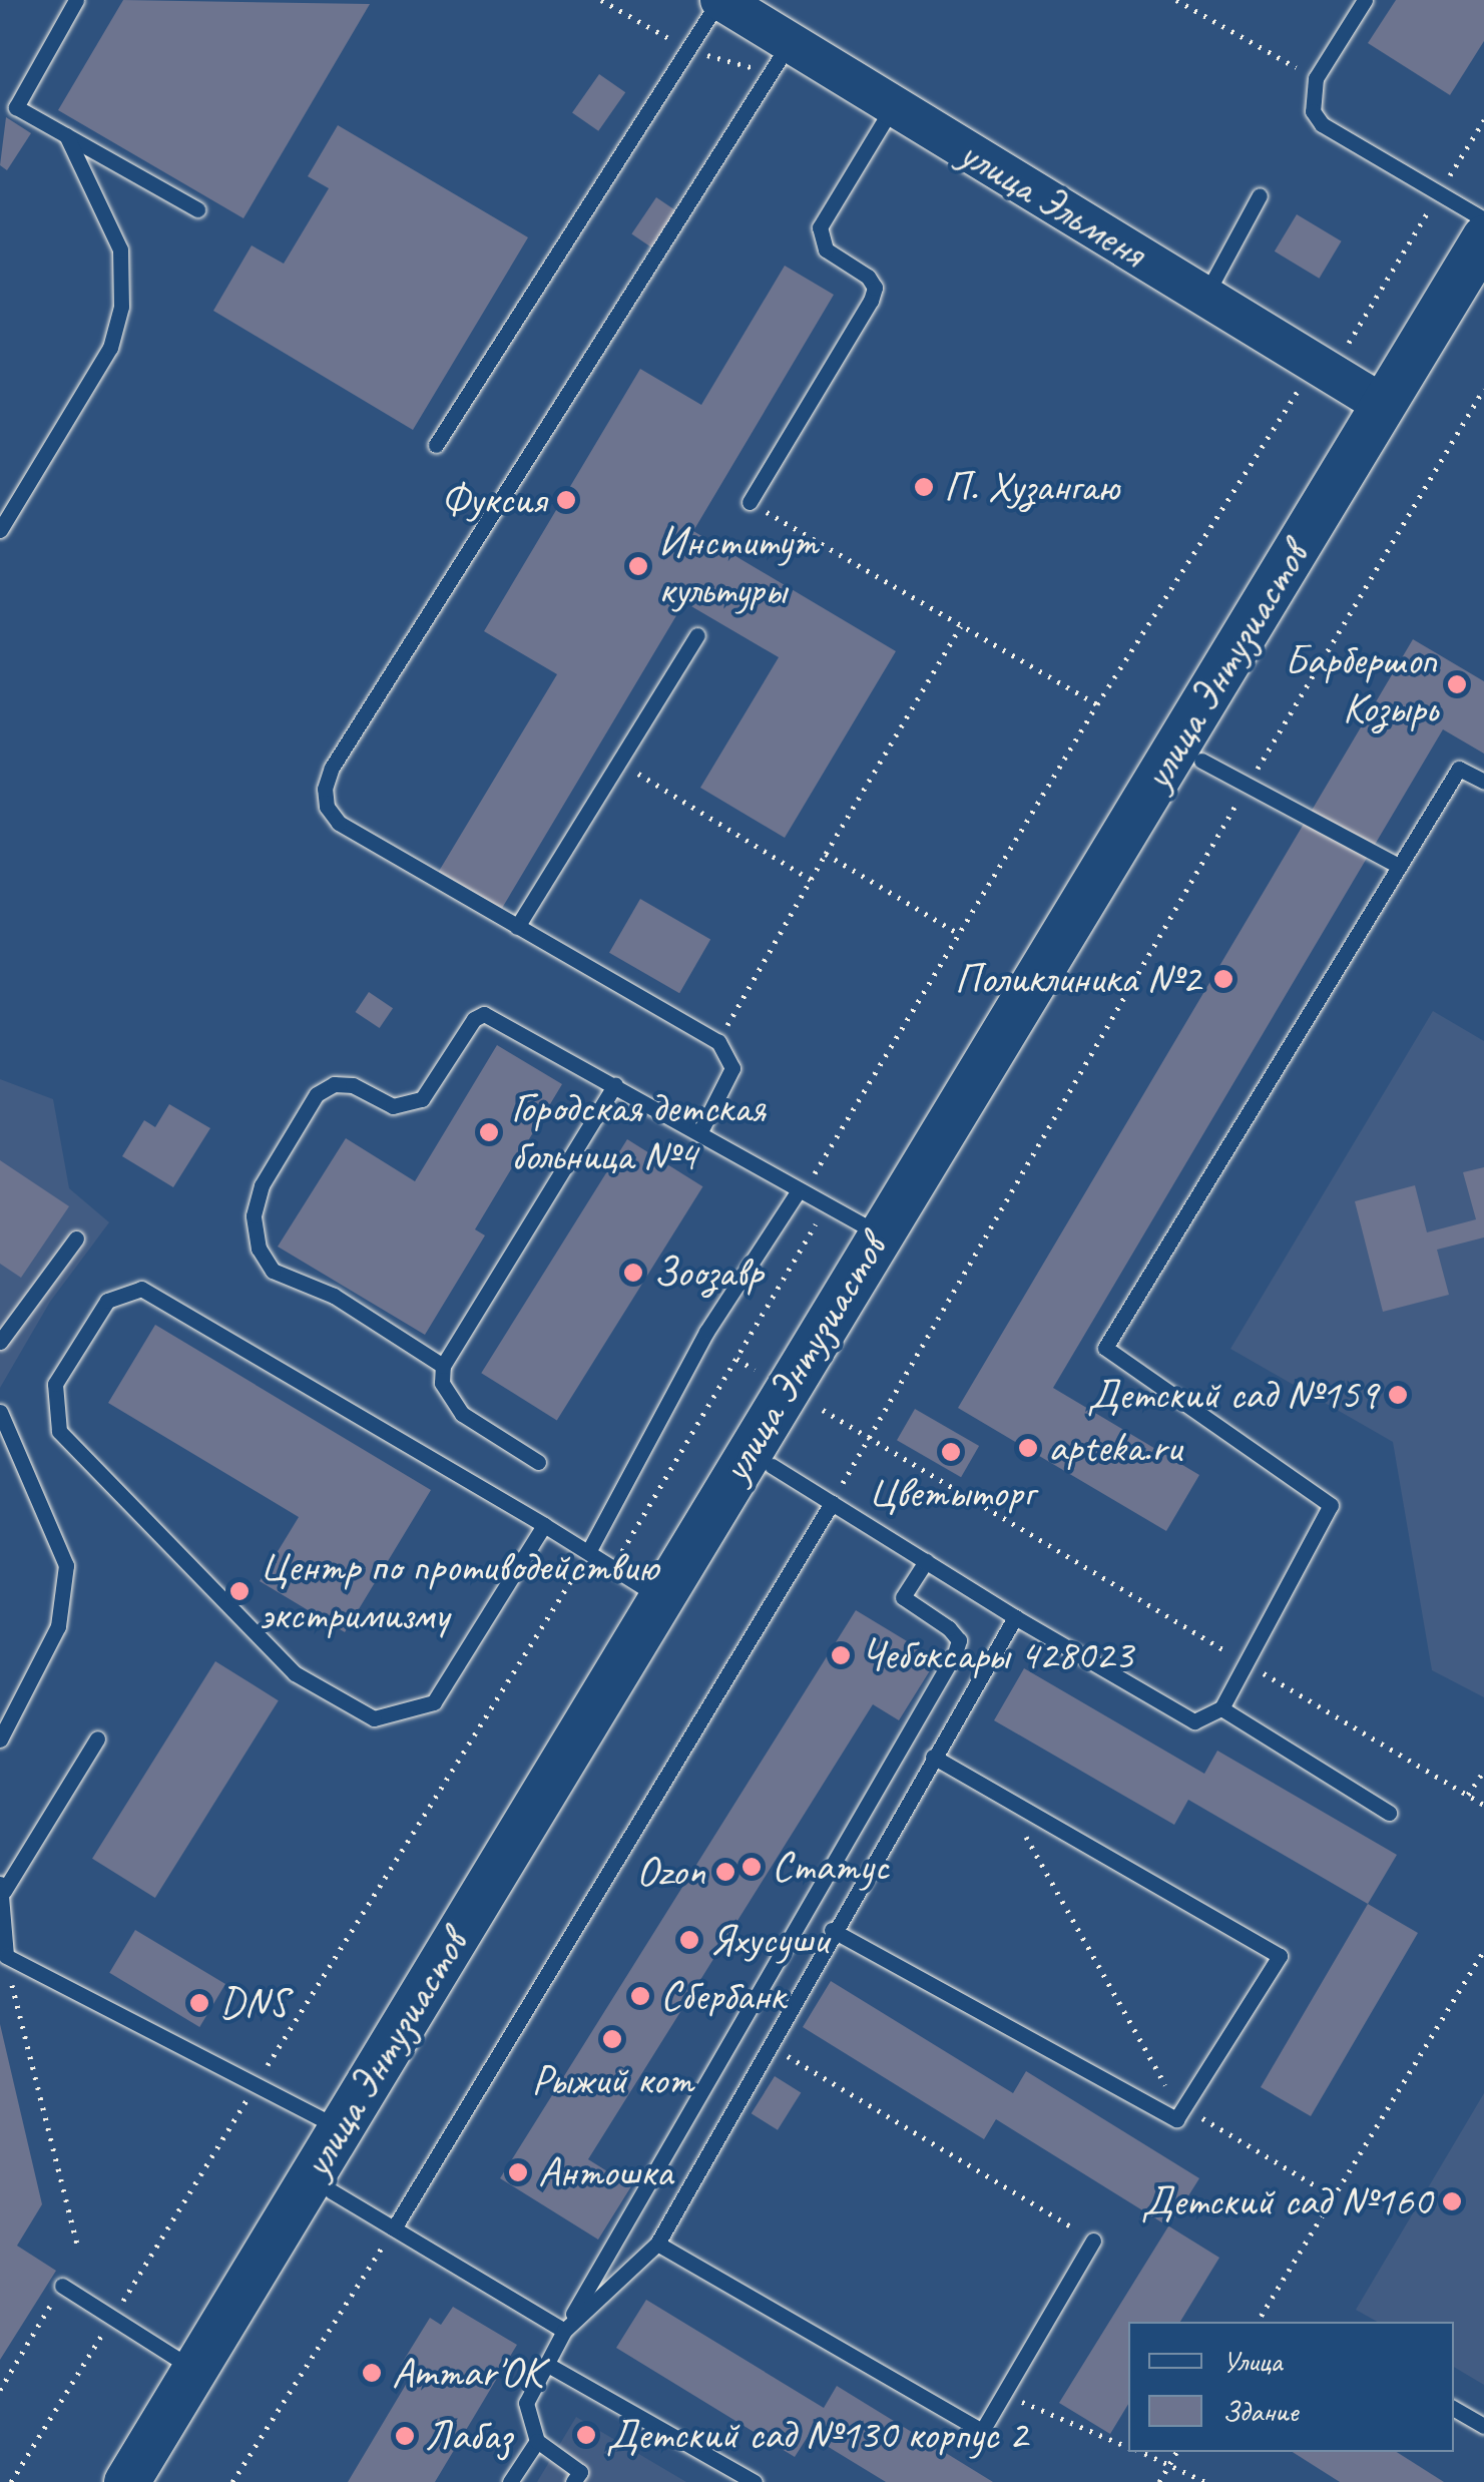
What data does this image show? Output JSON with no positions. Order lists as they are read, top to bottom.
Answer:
{
  "streets": {
    "main road": ["улица Энтузиастов"],
    "street": ["улица Эльменя"]
  },
  "crossings": [
    ["улица Эльменя", "улица Энтузиастов"]
  ],
  "places": [
    "П. Хузангаю",
    "Фуксия",
    "Институт культуры",
    "Барбершоп Козырь",
    "Поликлиника №2",
    "Городская детская больница №4",
    "Зоозавр",
    "Детский сад №159",
    "apteka.ru",
    "Цветыторг",
    "Центр по противодействию экстримизму",
    "Чебоксары 428023",
    "Статус",
    "Ozon",
    "Яхусуши",
    "Сбербанк",
    "DNS",
    "Рыжий кот",
    "Антошка",
    "Детский сад №160",
    "Ammar'OK",
    "Детский сад №130 корпус 2",
    "Лабаз"
  ],
  "legend": ["Улица", "Здание"]
}
